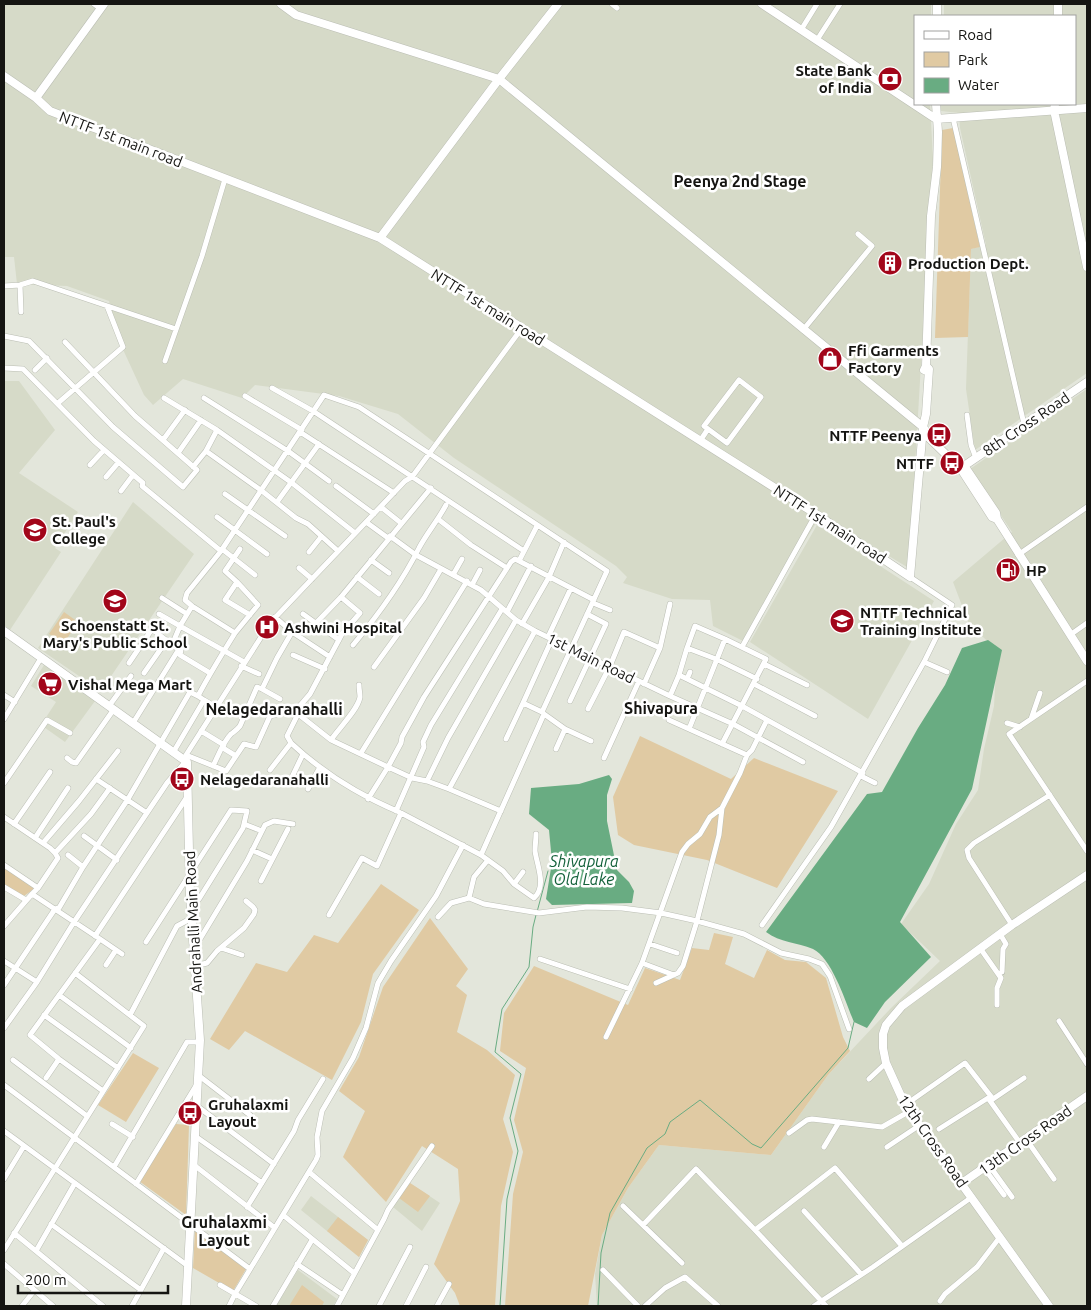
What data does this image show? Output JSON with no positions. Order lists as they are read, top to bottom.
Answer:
{
  "streets": {
    "street": [
      "NTTF 1st main road",
      "8th Cross Road",
      "1st Main Road",
      "Andrahalli Main Road",
      "13th Cross Road",
      "12th Cross Road"
    ]
  },
  "crossings": [
    ["13th Cross Road", "12th Cross Road"]
  ],
  "districts": [
    "Peenya 2nd Stage",
    "Shivapura",
    "Nelagedaranahalli",
    "Gruhalaxmi Layout"
  ],
  "water": ["Shivapura Old Lake"],
  "places": {
    "bank": ["State Bank of India"],
    "building": ["Production Dept."],
    "shop": ["Ffi Garments Factory"],
    "bus stop": [
      "NTTF Peenya",
      "NTTF",
      "Nelagedaranahalli",
      "Gruhalaxmi Layout"
    ],
    "school or university": ["St. Paul's College", "Schoenstatt St. Mary's Public School", "NTTF Technical Training Institute"],
    "fuel station": ["HP"],
    "hospital": ["Ashwini Hospital"],
    "supermarket": ["Vishal Mega Mart"]
  },
  "legend": ["Road", "Park", "Water"],
  "scale_bar": "200 m"
}
